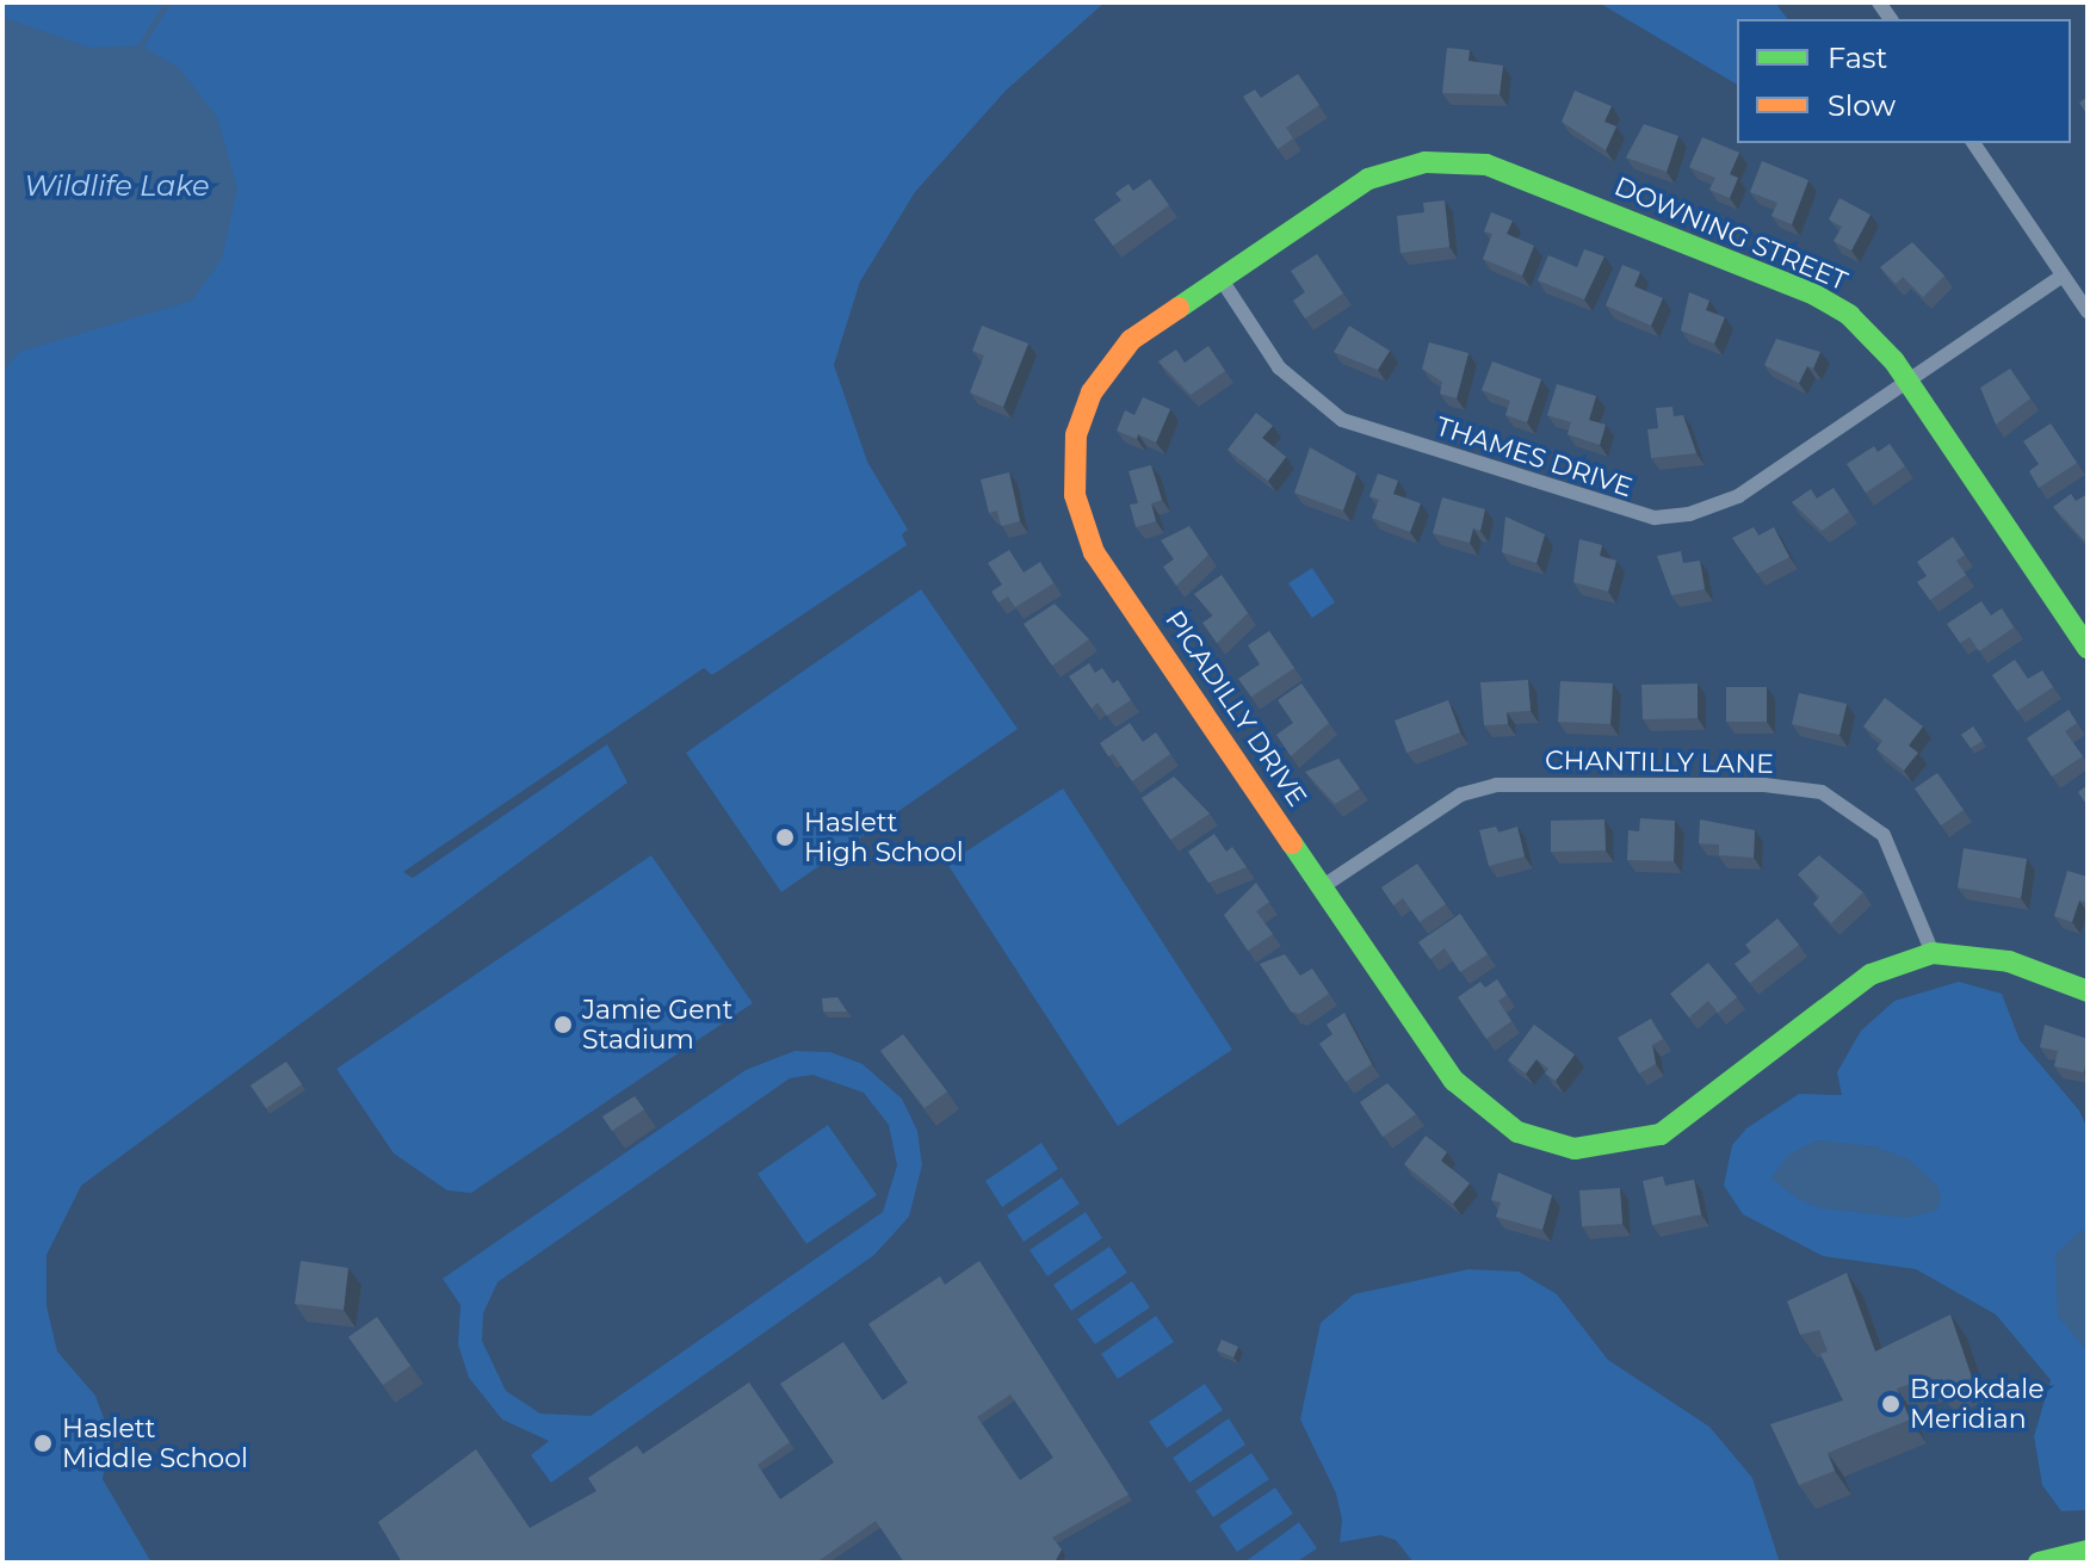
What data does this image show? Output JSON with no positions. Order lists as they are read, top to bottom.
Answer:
{
  "streets": {
    "street": [
      "DOWNING STREET",
      "THAMES DRIVE",
      "PICADILLY DRIVE",
      "CHANTILLY LANE"
    ]
  },
  "crossings": [
    ["DOWNING STREET", "THAMES DRIVE"],
    ["DOWNING STREET", "PICADILLY DRIVE"],
    ["THAMES DRIVE", "PICADILLY DRIVE"],
    ["PICADILLY DRIVE", "CHANTILLY LANE"]
  ],
  "water": ["Wildlife Lake"],
  "places": [
    "Haslett High School",
    "Jamie Gent Stadium",
    "Brookdale Meridian",
    "Haslett Middle School"
  ],
  "legend": ["Fast", "Slow"]
}
